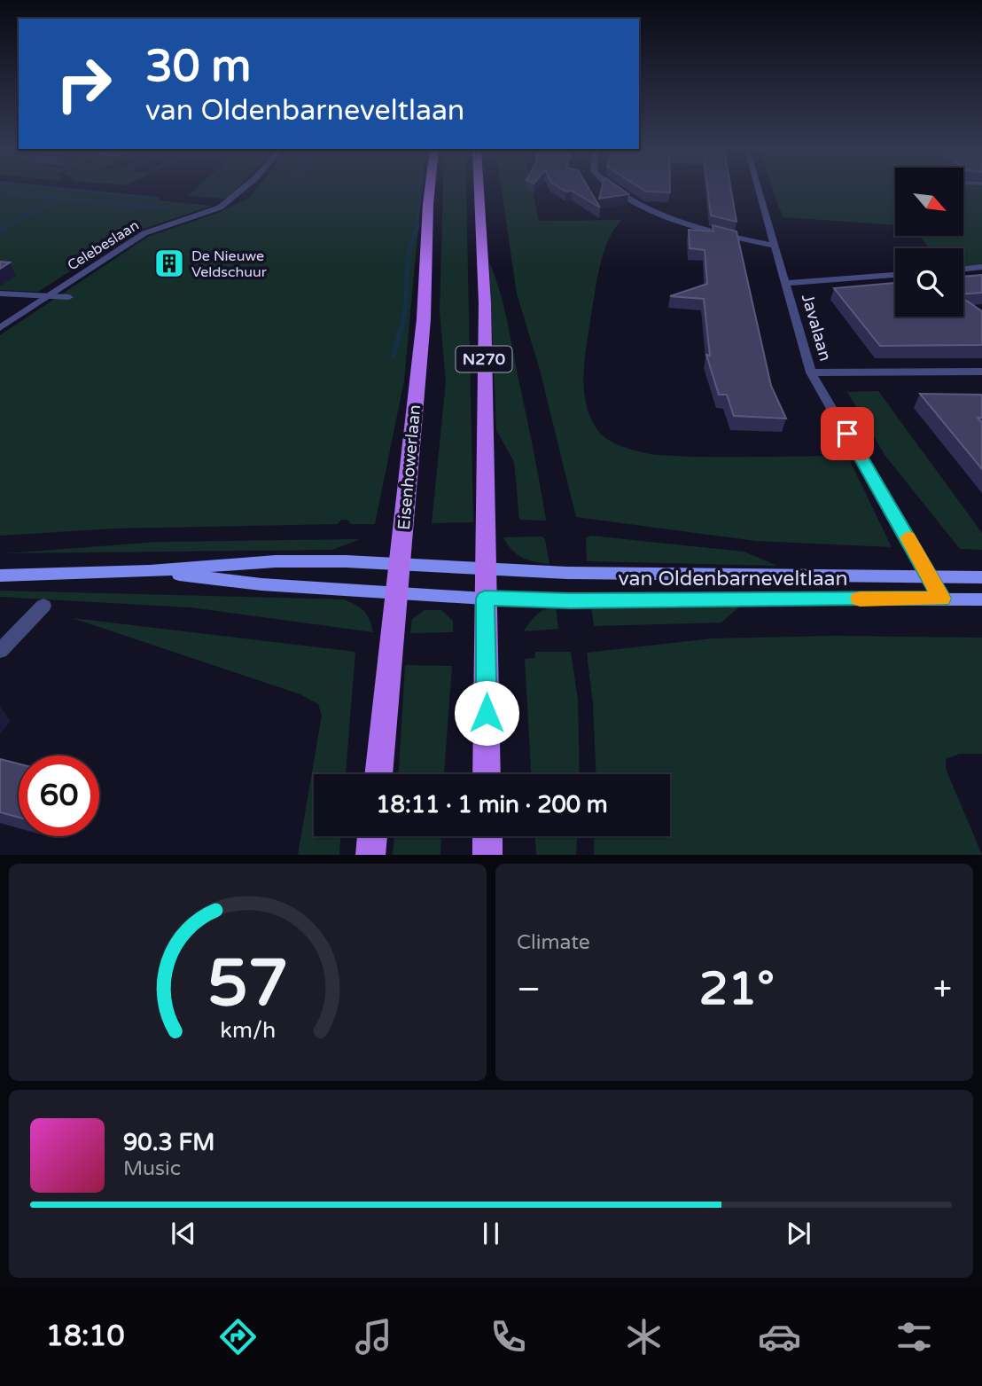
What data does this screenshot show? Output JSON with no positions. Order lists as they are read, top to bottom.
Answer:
{
  "streets": {
    "main road": ["N270", "Eisenhowerlaan", "van Oldenbarneveltlaan"],
    "street": ["Celebeslaan", "Javalaan"]
  },
  "crossings": [
    ["Javalaan", "van Oldenbarneveltlaan"],
    ["N270", "van Oldenbarneveltlaan"],
    ["Eisenhowerlaan", "van Oldenbarneveltlaan"]
  ],
  "places": {
    "building": ["De Nieuwe Veldschuur"]
  },
  "north": "bottom right",
  "page": {
    "turn": ["30 m", "van Oldenbarneveltlaan"],
    "limit": "60",
    "trip": "18:11 · 1 min · 200 m",
    "tile": "Climate",
    "heat": ["−", "21°", "+"],
    "song": ["90.3 FM", "Music"],
    "tabs": "18:10",
    "gauge": ["57", "km/h"]
  }
}
